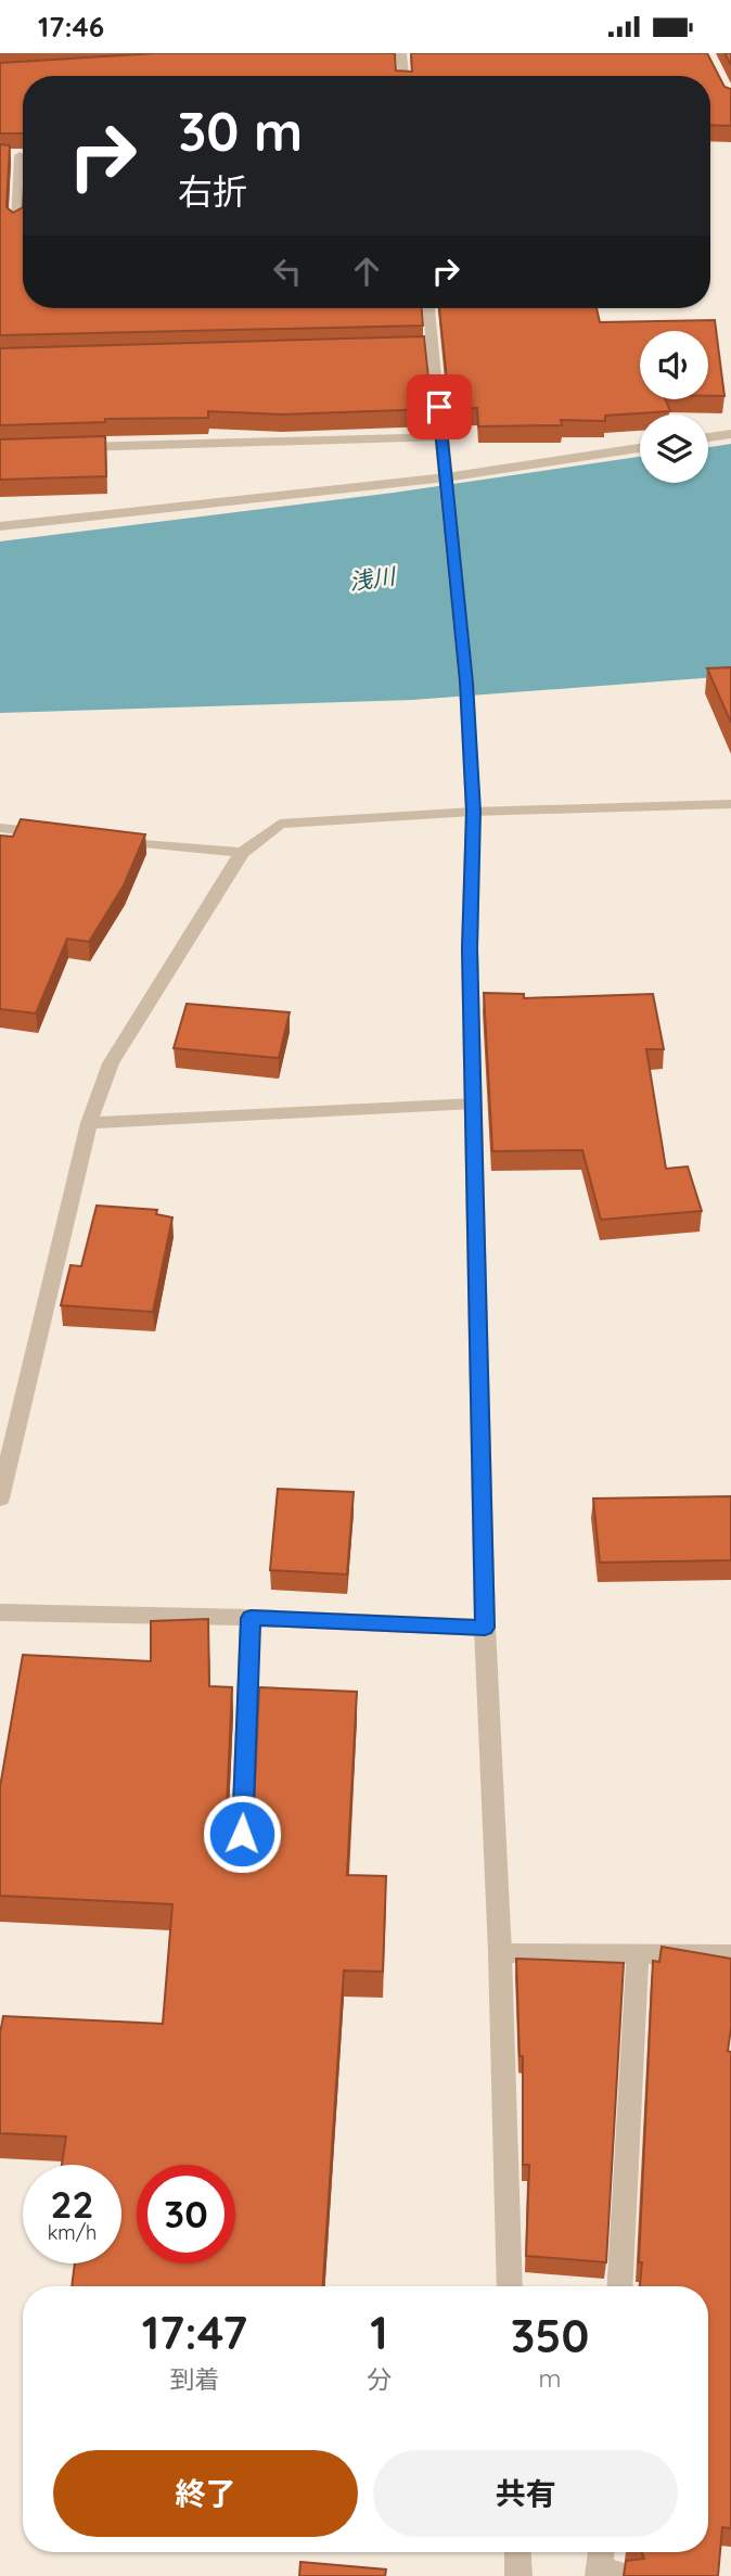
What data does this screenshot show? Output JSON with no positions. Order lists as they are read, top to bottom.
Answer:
{
  "water": ["浅川"],
  "page": {
    "status": "17:46",
    "turn": ["30 m", "右折"],
    "speed": "22 km/h",
    "limit": "30",
    "eta": [
      "17:47",
      "到着",
      "1",
      "分",
      "350",
      "m"
    ],
    "buttons": ["終了", "共有"]
  }
}
